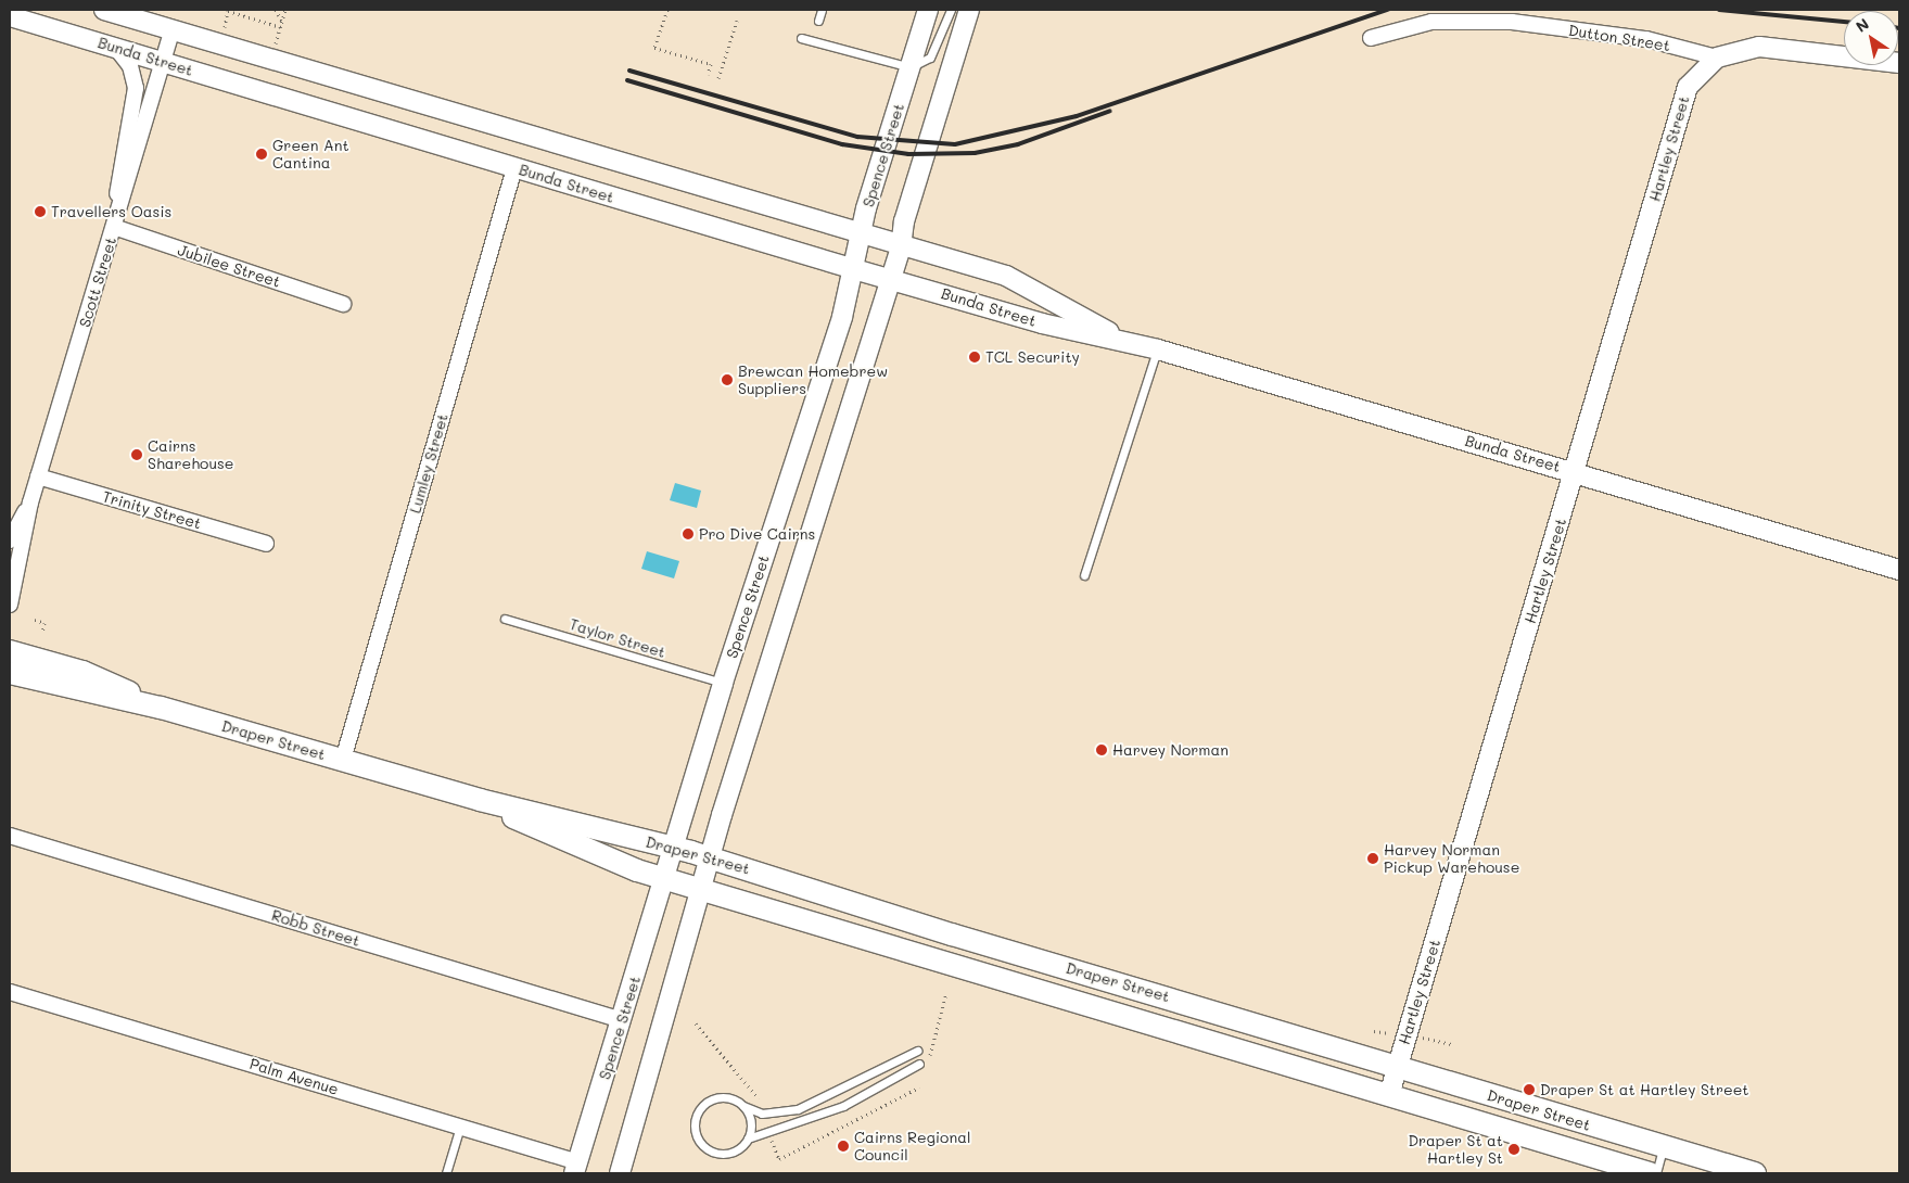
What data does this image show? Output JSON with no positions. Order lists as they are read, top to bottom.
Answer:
{
  "streets": {
    "main road": ["Draper Street"],
    "street": [
      "Dutton Street",
      "Bunda Street",
      "Hartley Street",
      "Spence Street",
      "Jubilee Street",
      "Scott Street",
      "Lumley Street",
      "Trinity Street",
      "Robb Street",
      "Palm Avenue"
    ],
    "lane": ["Taylor Street"]
  },
  "crossings": [
    ["Dutton Street", "Hartley Street"],
    ["Bunda Street", "Hartley Street"],
    ["Bunda Street", "Spence Street"],
    ["Bunda Street", "Scott Street"],
    ["Bunda Street", "Lumley Street"],
    ["Hartley Street", "Draper Street"],
    ["Spence Street", "Taylor Street"],
    ["Spence Street", "Draper Street"],
    ["Spence Street", "Robb Street"],
    ["Spence Street", "Palm Avenue"],
    ["Jubilee Street", "Scott Street"],
    ["Scott Street", "Trinity Street"],
    ["Lumley Street", "Draper Street"]
  ],
  "places": [
    "Green Ant Cantina",
    "Travellers Oasis",
    "TCL Security",
    "Brewcan Homebrew Suppliers",
    "Cairns Sharehouse",
    "Pro Dive Cairns",
    "Harvey Norman",
    "Harvey Norman Pickup Warehouse",
    "Draper St at Hartley Street",
    "Cairns Regional Council",
    "Draper St at Hartley St"
  ],
  "north": "top left"
}
